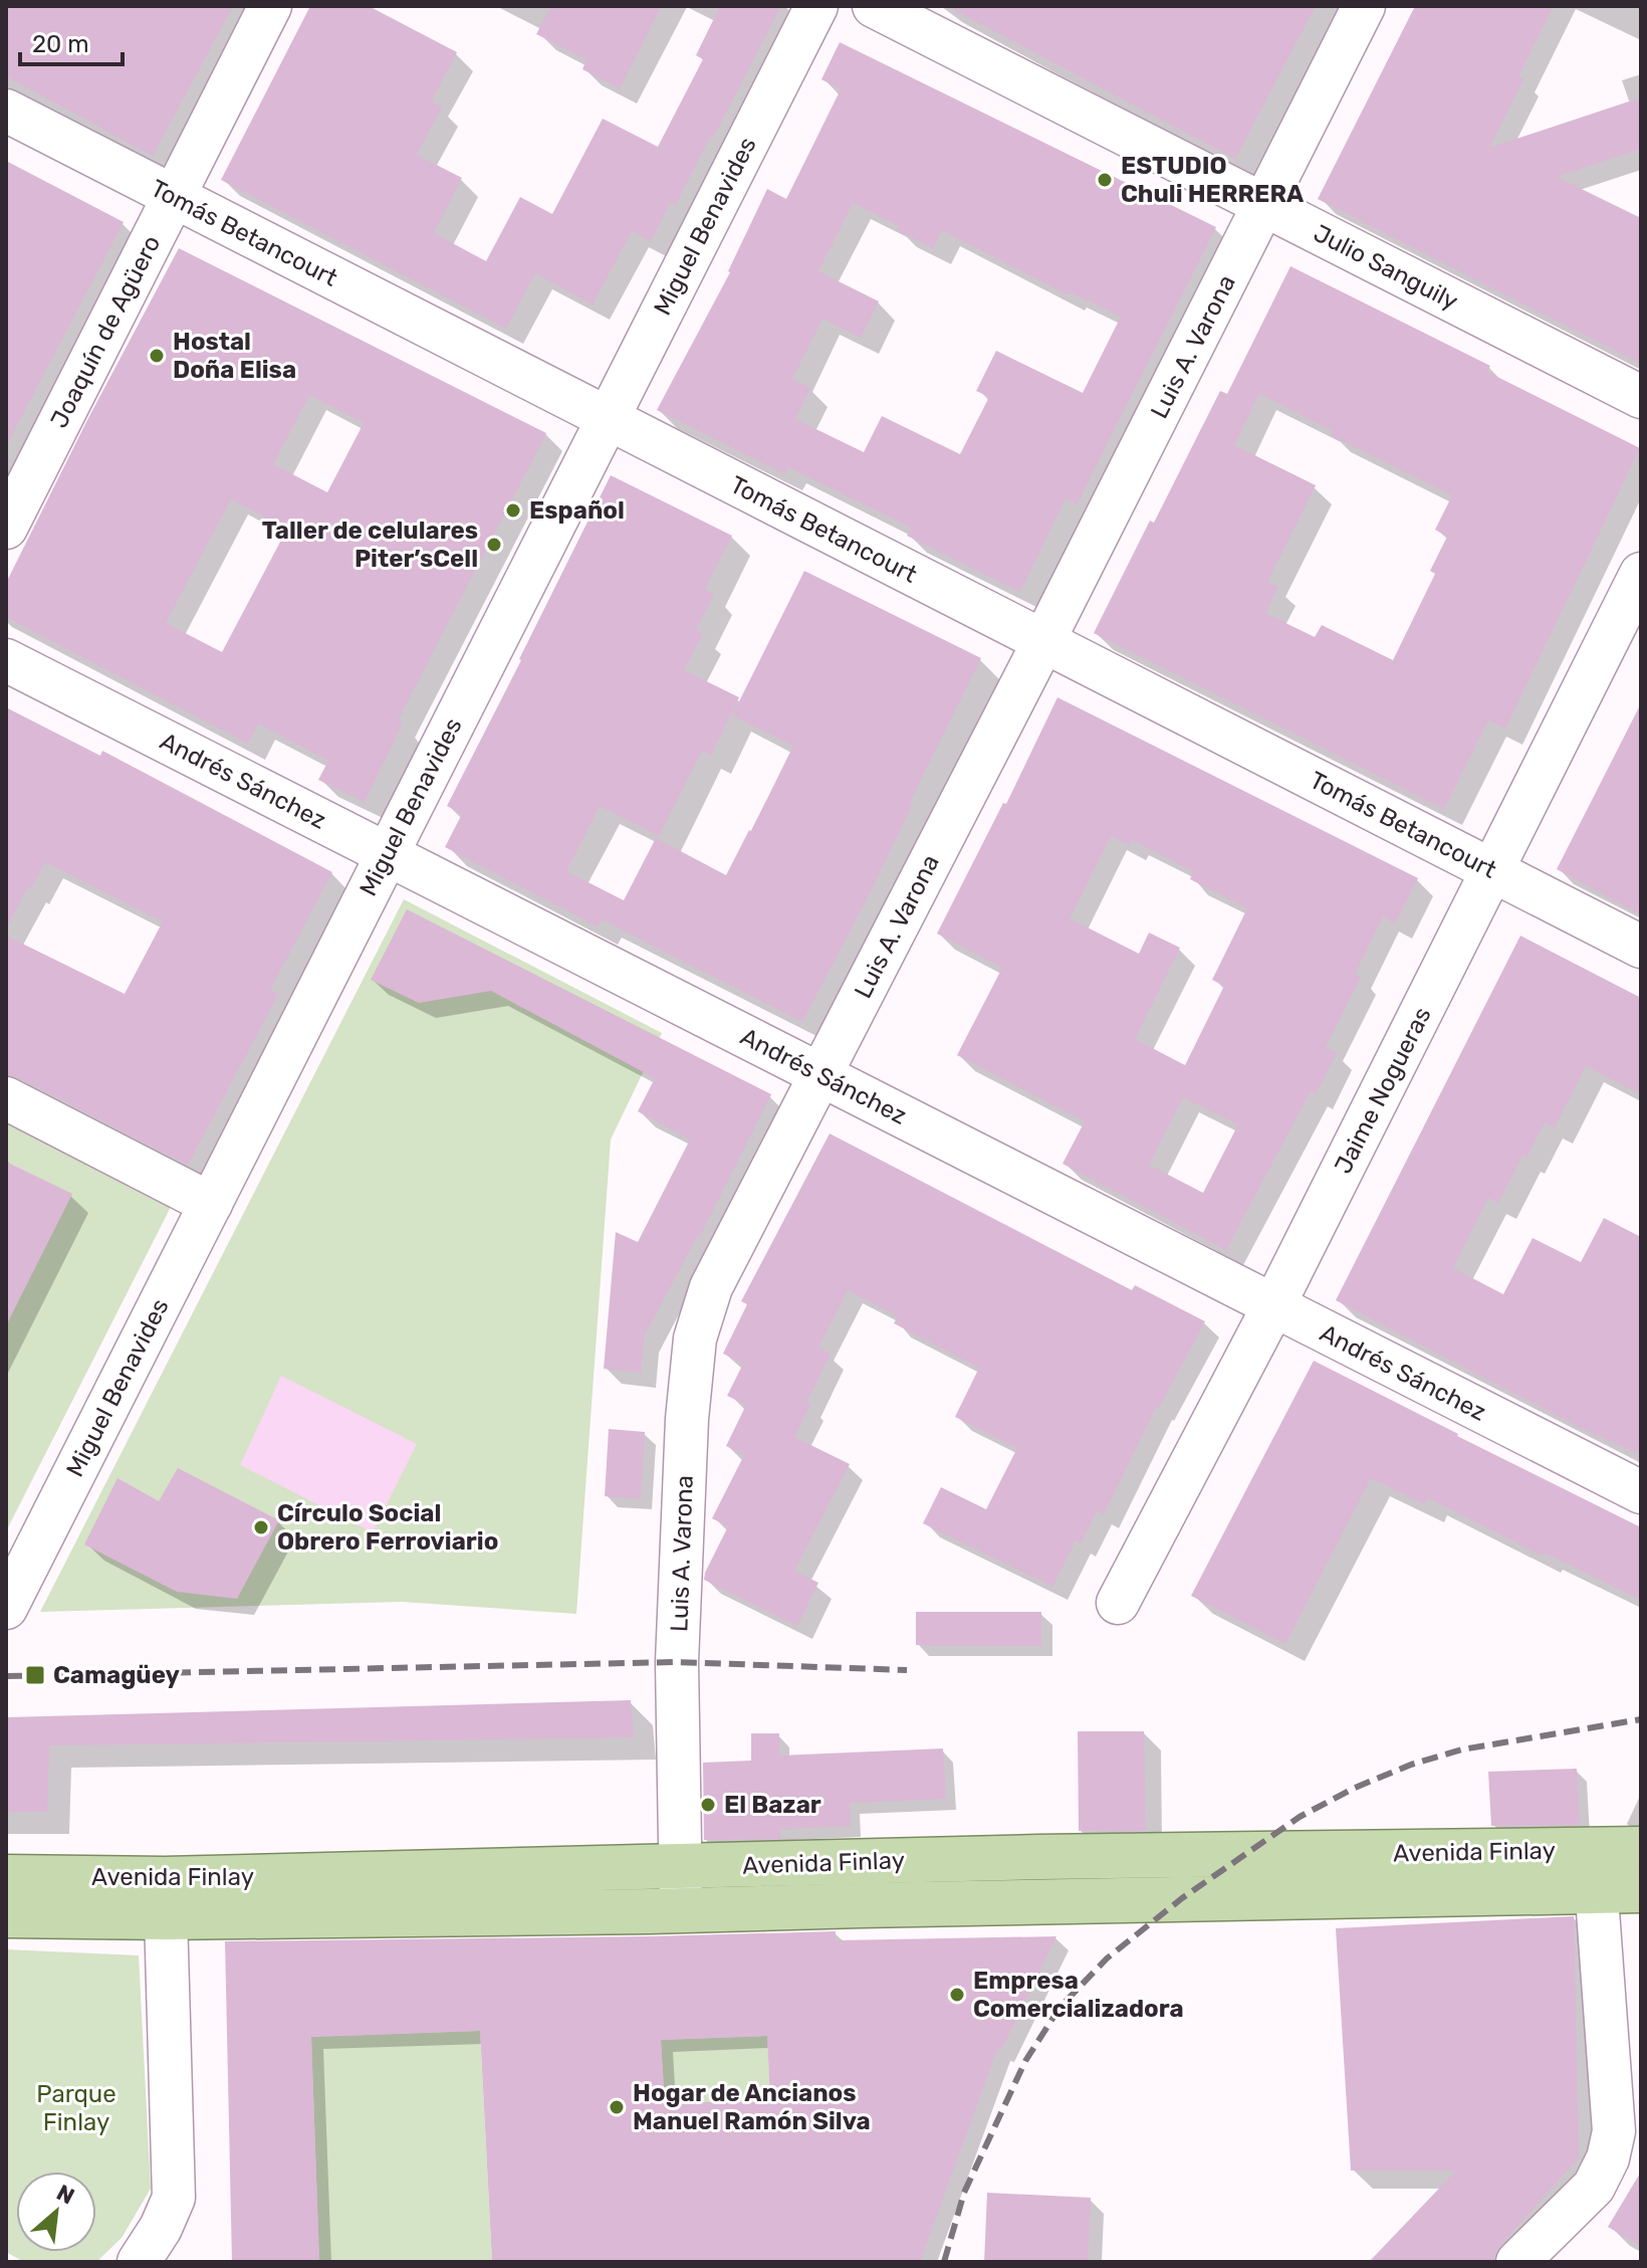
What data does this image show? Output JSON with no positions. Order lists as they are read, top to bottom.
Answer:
{
  "streets": {
    "main road": ["Avenida Finlay"],
    "street": [
      "Miguel Benavides",
      "Tomás Betancourt",
      "Julio Sanguily",
      "Joaquín de Agüero",
      "Luis A. Varona",
      "Andrés Sánchez",
      "Jaime Nogueras"
    ]
  },
  "crossings": [
    ["Miguel Benavides", "Tomás Betancourt"],
    ["Miguel Benavides", "Andrés Sánchez"],
    ["Tomás Betancourt", "Joaquín de Agüero"],
    ["Tomás Betancourt", "Luis A. Varona"],
    ["Tomás Betancourt", "Jaime Nogueras"],
    ["Julio Sanguily", "Luis A. Varona"],
    ["Luis A. Varona", "Andrés Sánchez"],
    ["Luis A. Varona", "Avenida Finlay"],
    ["Andrés Sánchez", "Jaime Nogueras"]
  ],
  "parks": ["Parque Finlay"],
  "places": {
    "other": [
      "ESTUDIO Chuli HERRERA",
      "Hostal Doña Elisa",
      "Español",
      "Taller de celulares Piter’sCell",
      "Círculo Social Obrero Ferroviario",
      "El Bazar",
      "Empresa Comercializadora",
      "Hogar de Ancianos Manuel Ramón Silva"
    ],
    "transit": ["Camagüey"]
  },
  "scale_bar": "20 m",
  "north": "top right"
}
